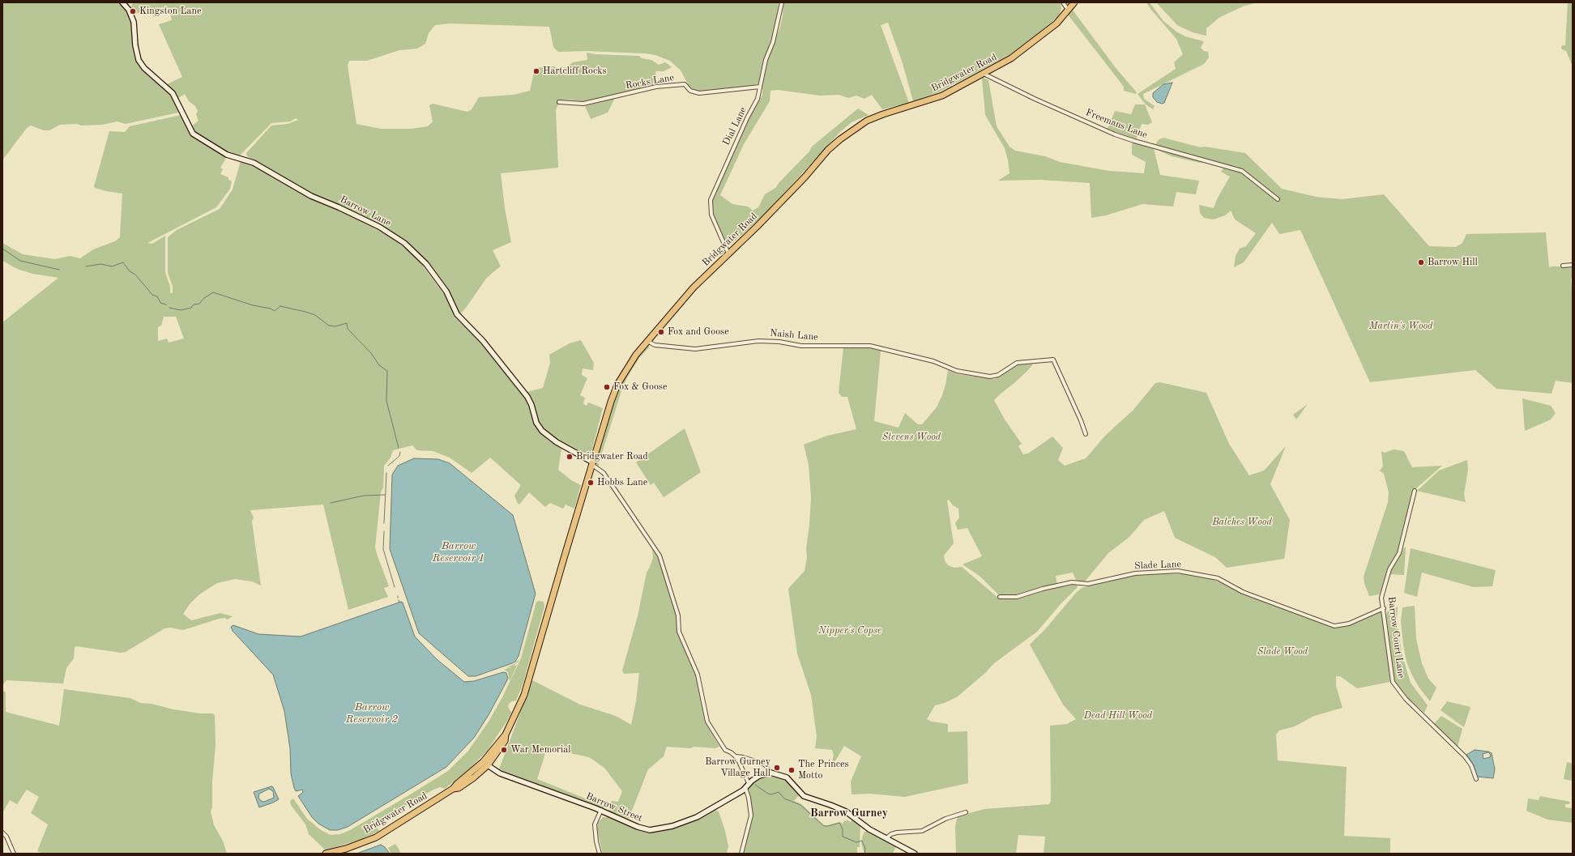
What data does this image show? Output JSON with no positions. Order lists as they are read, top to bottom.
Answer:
{
  "streets": {
    "highway": ["Bridgwater Road"],
    "main road": ["Barrow Lane", "Barrow Street"],
    "street": [
      "Rocks Lane",
      "Freemans Lane",
      "Dial Lane",
      "Naish Lane",
      "Slade Lane",
      "Barrow Court Lane"
    ]
  },
  "crossings": [
    ["Bridgwater Road", "Freemans Lane"],
    ["Bridgwater Road", "Dial Lane"],
    ["Bridgwater Road", "Barrow Lane"],
    ["Bridgwater Road", "Naish Lane"],
    ["Bridgwater Road", "Barrow Street"],
    ["Rocks Lane", "Dial Lane"],
    ["Slade Lane", "Barrow Court Lane"]
  ],
  "districts": ["Barrow Gurney"],
  "water": ["Barrow Reservoir 1", "Barrow Reservoir 2"],
  "parks": [
    "Martin's Wood",
    "Stevens Wood",
    "Batches Wood",
    "Nipper's Copse",
    "Slade Wood",
    "Dead Hill Wood"
  ],
  "places": [
    "Kingston Lane",
    "Hartcliff Rocks",
    "Barrow Hill",
    "Fox and Goose",
    "Fox & Goose",
    "Bridgwater Road",
    "Hobbs Lane",
    "War Memorial",
    "Barrow Gurney Village Hall",
    "The Princes Motto"
  ]
}
